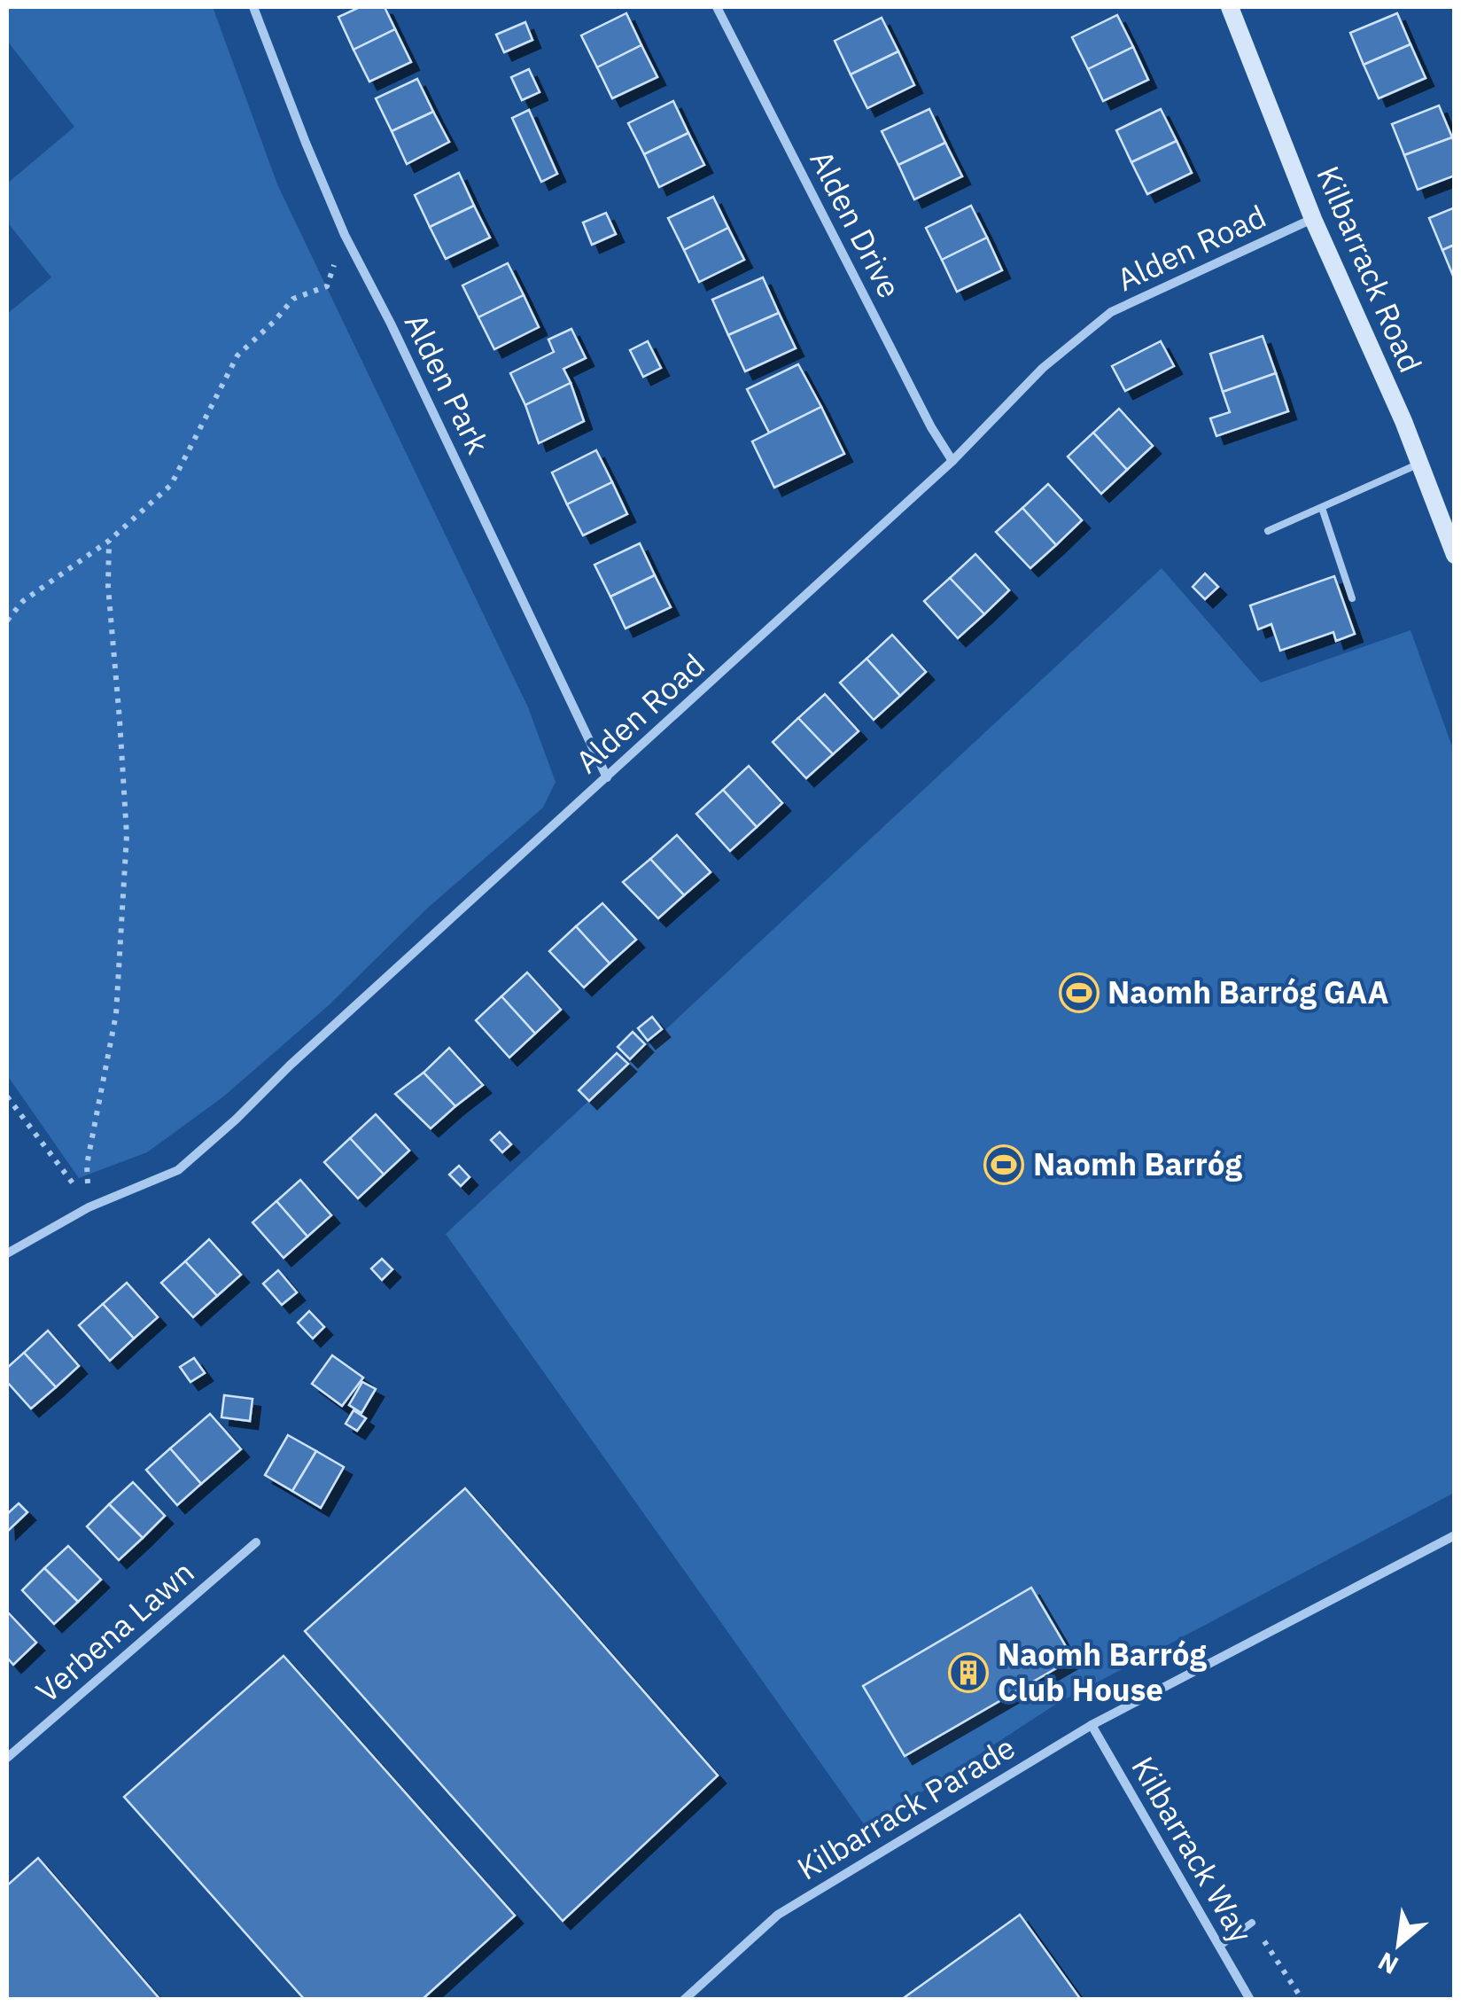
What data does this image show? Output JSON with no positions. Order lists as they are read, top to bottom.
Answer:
{
  "streets": {
    "main road": ["Kilbarrack Road"],
    "street": [
      "Alden Drive",
      "Alden Road",
      "Alden Park",
      "Verbena Lawn",
      "Kilbarrack Parade",
      "Kilbarrack Way"
    ]
  },
  "crossings": [
    ["Alden Drive", "Alden Road"],
    ["Alden Road", "Kilbarrack Road"],
    ["Alden Road", "Alden Park"],
    ["Kilbarrack Parade", "Kilbarrack Way"]
  ],
  "places": {
    "sports": ["Naomh Barróg GAA", "Naomh Barróg"],
    "building": ["Naomh Barróg Club House"]
  },
  "north": "bottom left"
}
